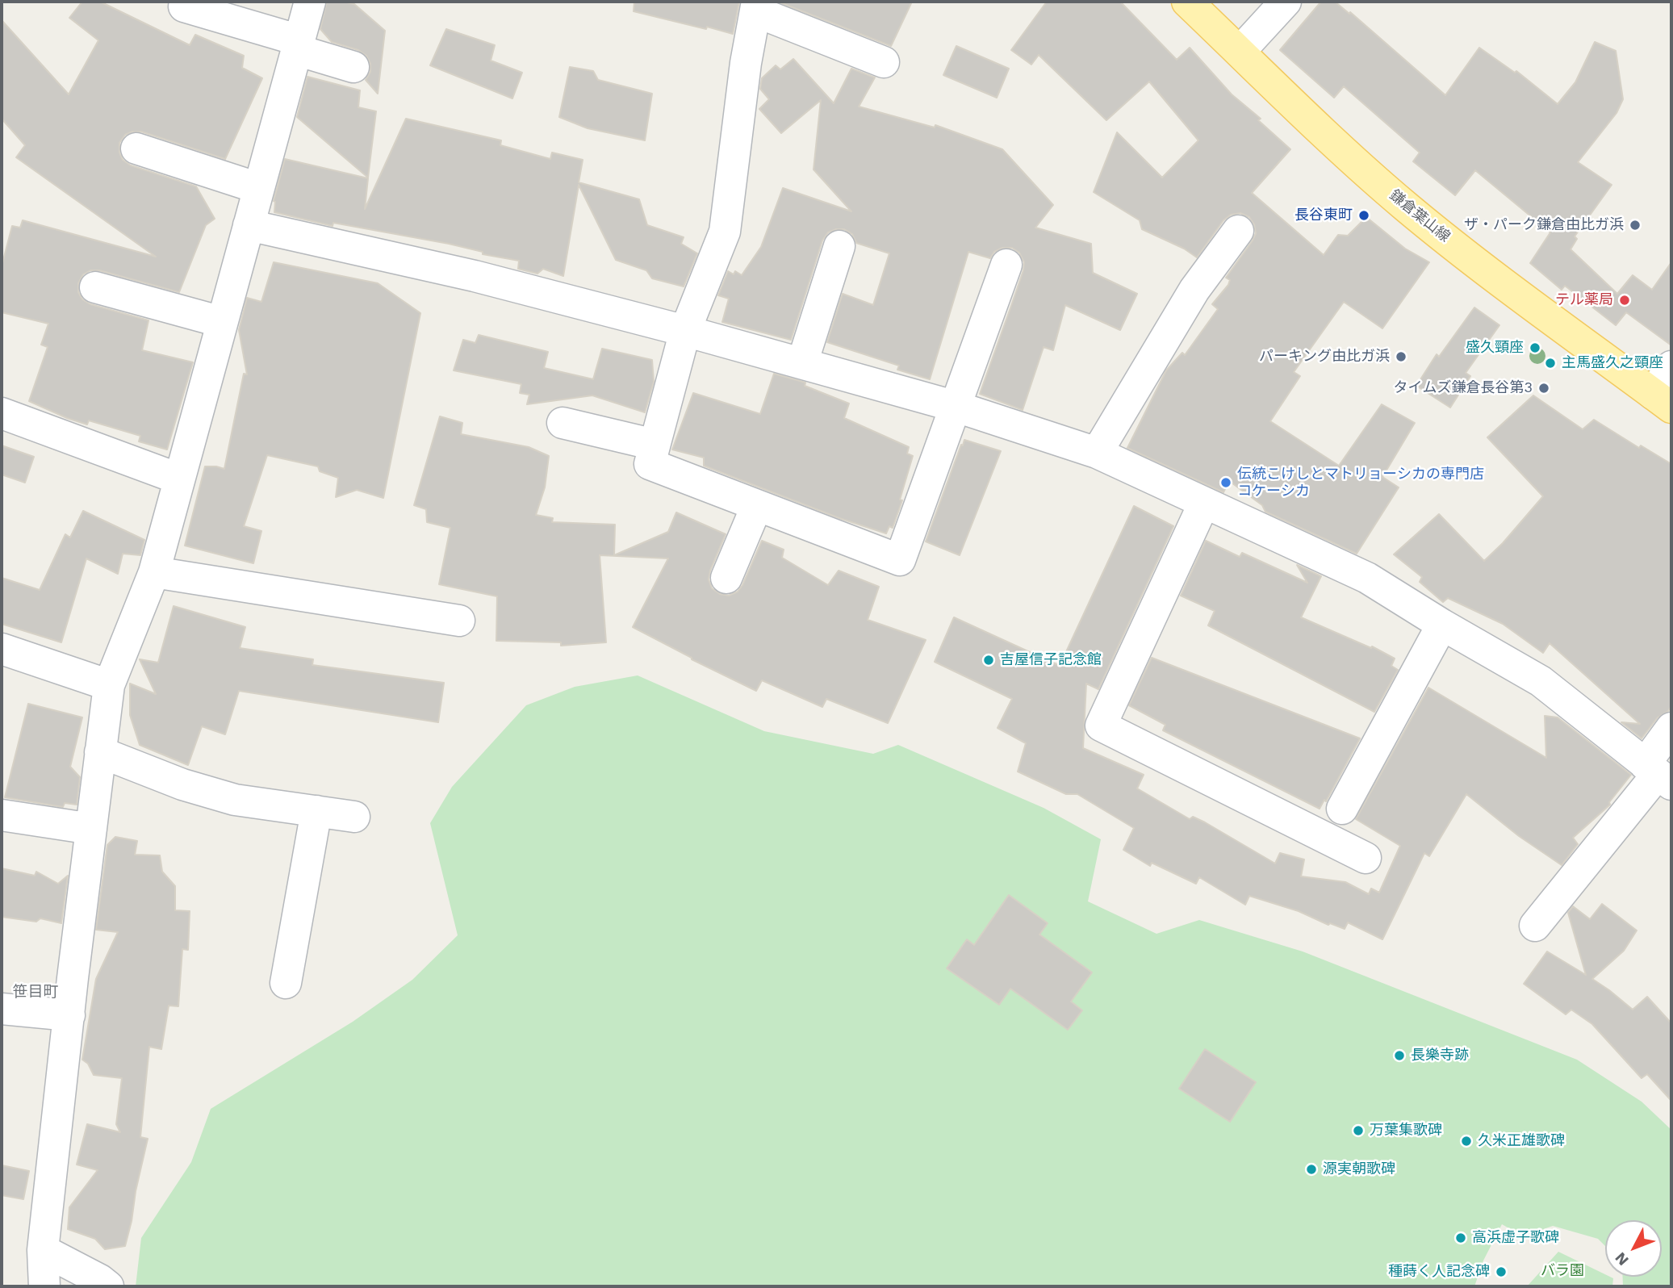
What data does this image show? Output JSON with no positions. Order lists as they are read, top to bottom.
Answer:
{
  "streets": {
    "main road": ["鎌倉葉山線"]
  },
  "districts": ["笹目町"],
  "parks": ["バラ園"],
  "places": [
    "長谷東町",
    "ザ・パーク鎌倉由比ガ浜",
    "テル薬局",
    "盛久頸座",
    "パーキング由比ガ浜",
    "主馬盛久之頸座",
    "タイムズ鎌倉長谷第3",
    "伝統こけしとマトリョーシカの専門店 コケーシカ",
    "吉屋信子記念館",
    "長樂寺跡",
    "万葉集歌碑",
    "久米正雄歌碑",
    "源実朝歌碑",
    "高浜虚子歌碑",
    "種蒔く人記念碑"
  ],
  "north": "bottom left"
}
